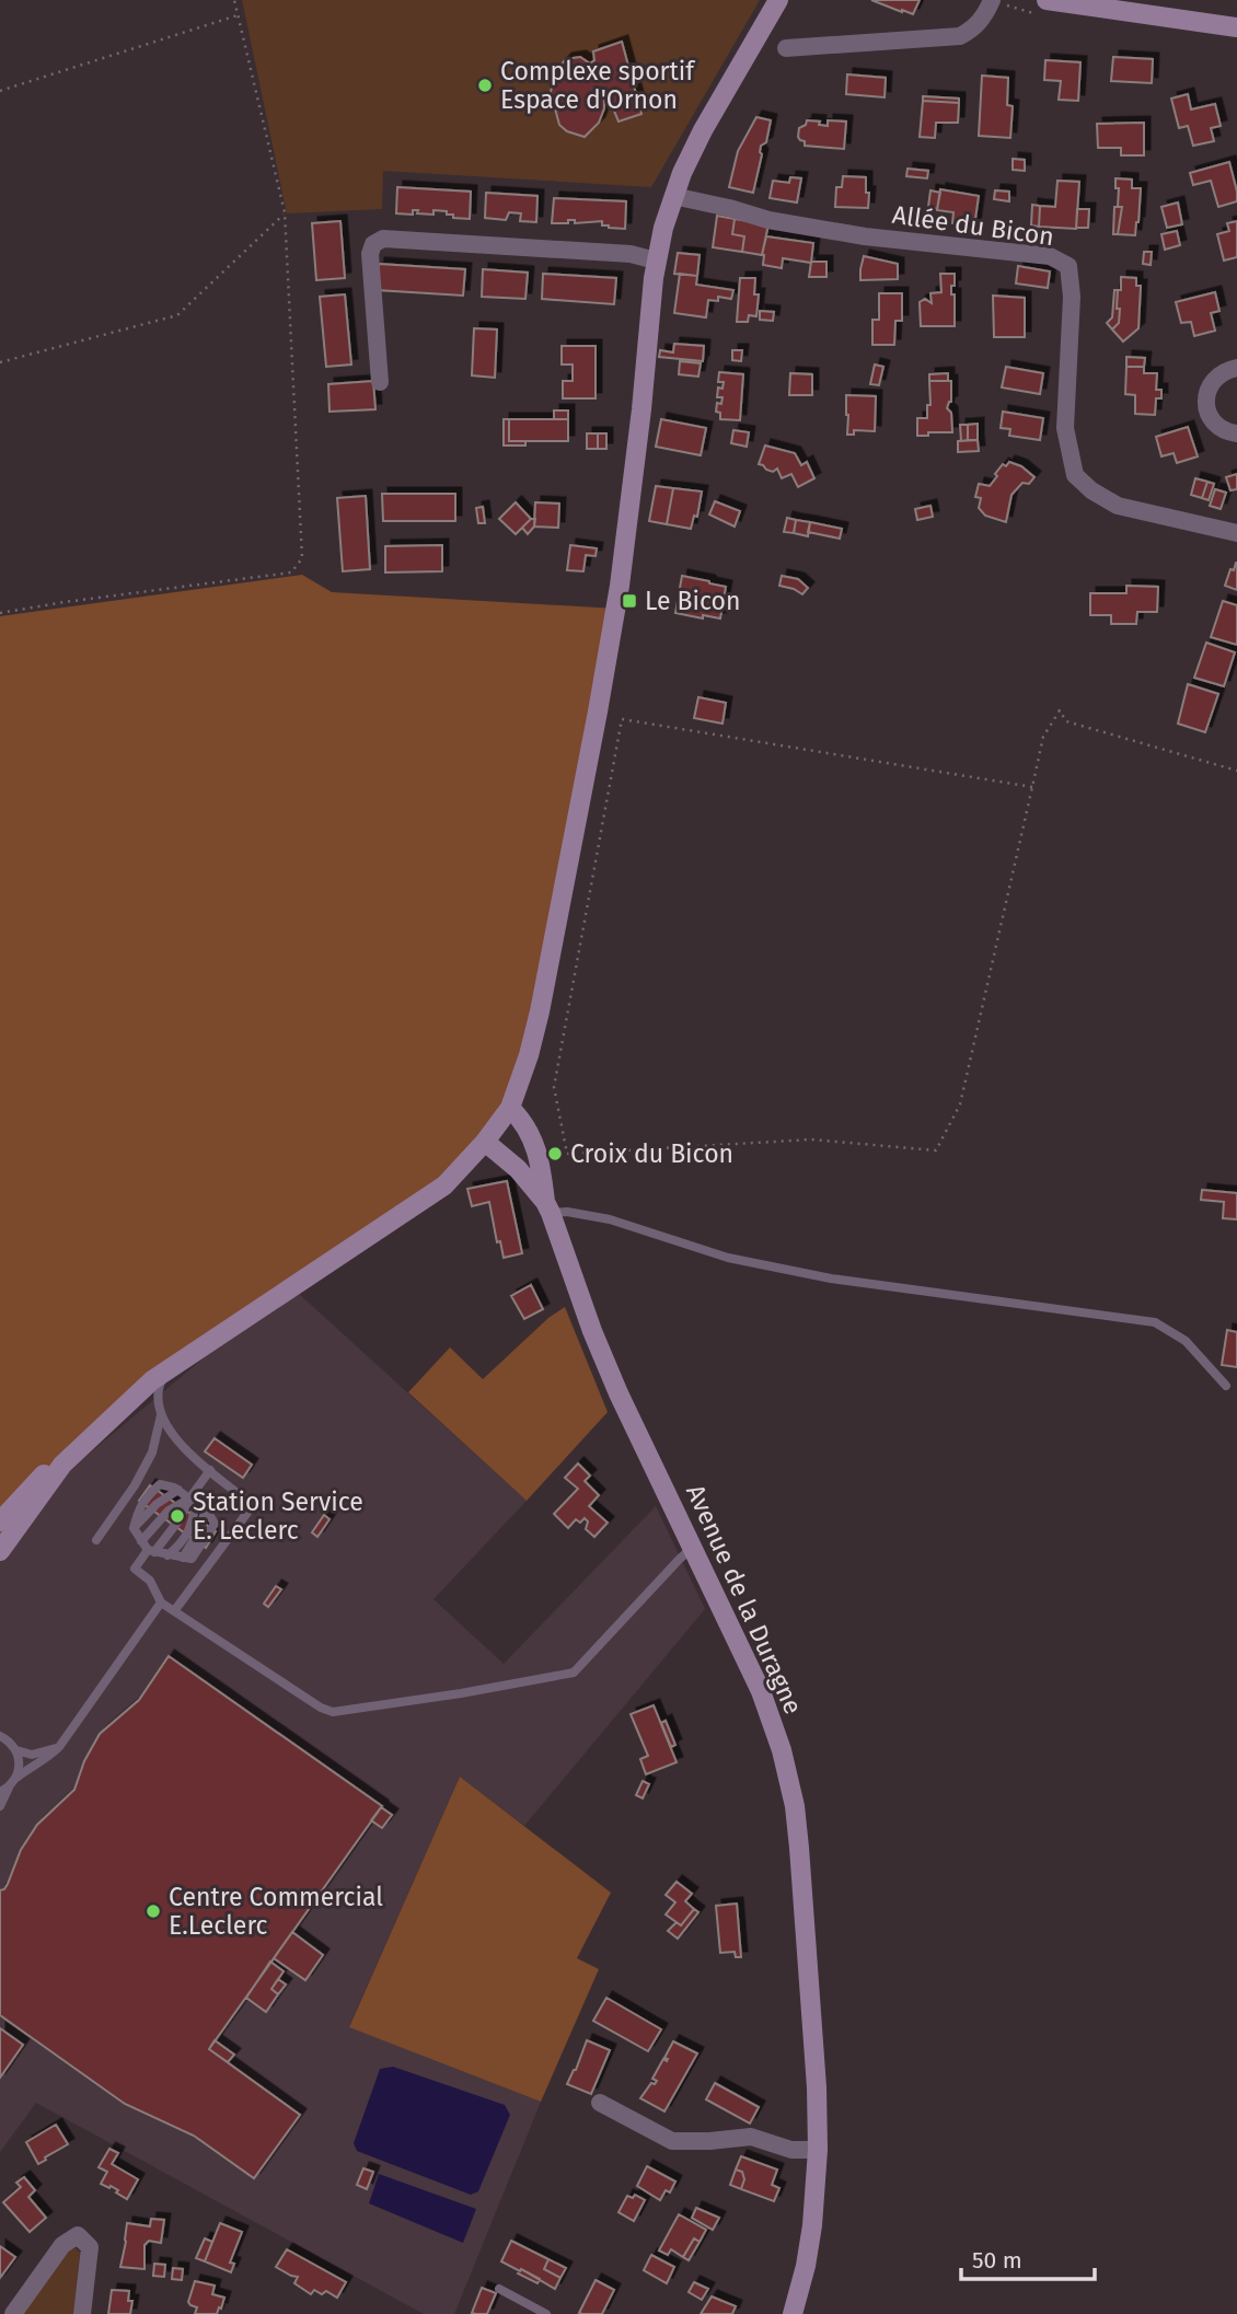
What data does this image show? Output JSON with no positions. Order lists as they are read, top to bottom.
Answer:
{
  "streets": {
    "main road": ["Avenue de la Duragne"],
    "street": ["Allée du Bicon"]
  },
  "places": {
    "other": [
      "Complexe sportif Espace d'Ornon",
      "Croix du Bicon",
      "Station Service E. Leclerc",
      "Centre Commercial E.Leclerc"
    ],
    "transit": ["Le Bicon"]
  },
  "scale_bar": "50 m"
}
